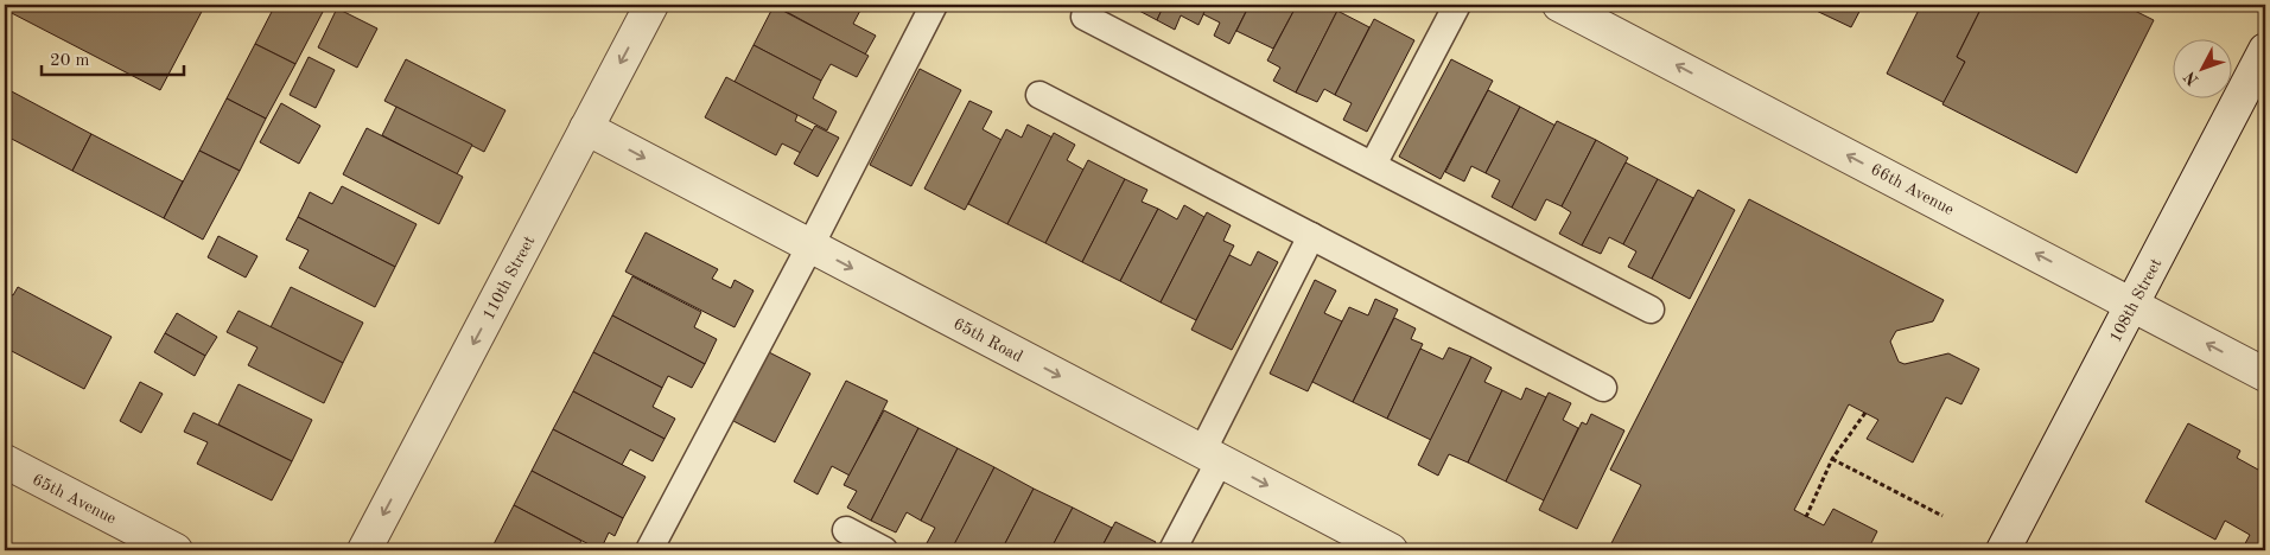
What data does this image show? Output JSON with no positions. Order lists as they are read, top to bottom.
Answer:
{
  "streets": {
    "street": [
      "66th Avenue",
      "110th Street",
      "108th Street",
      "65th Road",
      "65th Avenue"
    ]
  },
  "crossings": [
    ["66th Avenue", "108th Street"],
    ["110th Street", "65th Road"]
  ],
  "one_way": ["66th Avenue", "110th Street", "65th Road"],
  "scale_bar": "20 m",
  "north": "bottom left"
}
